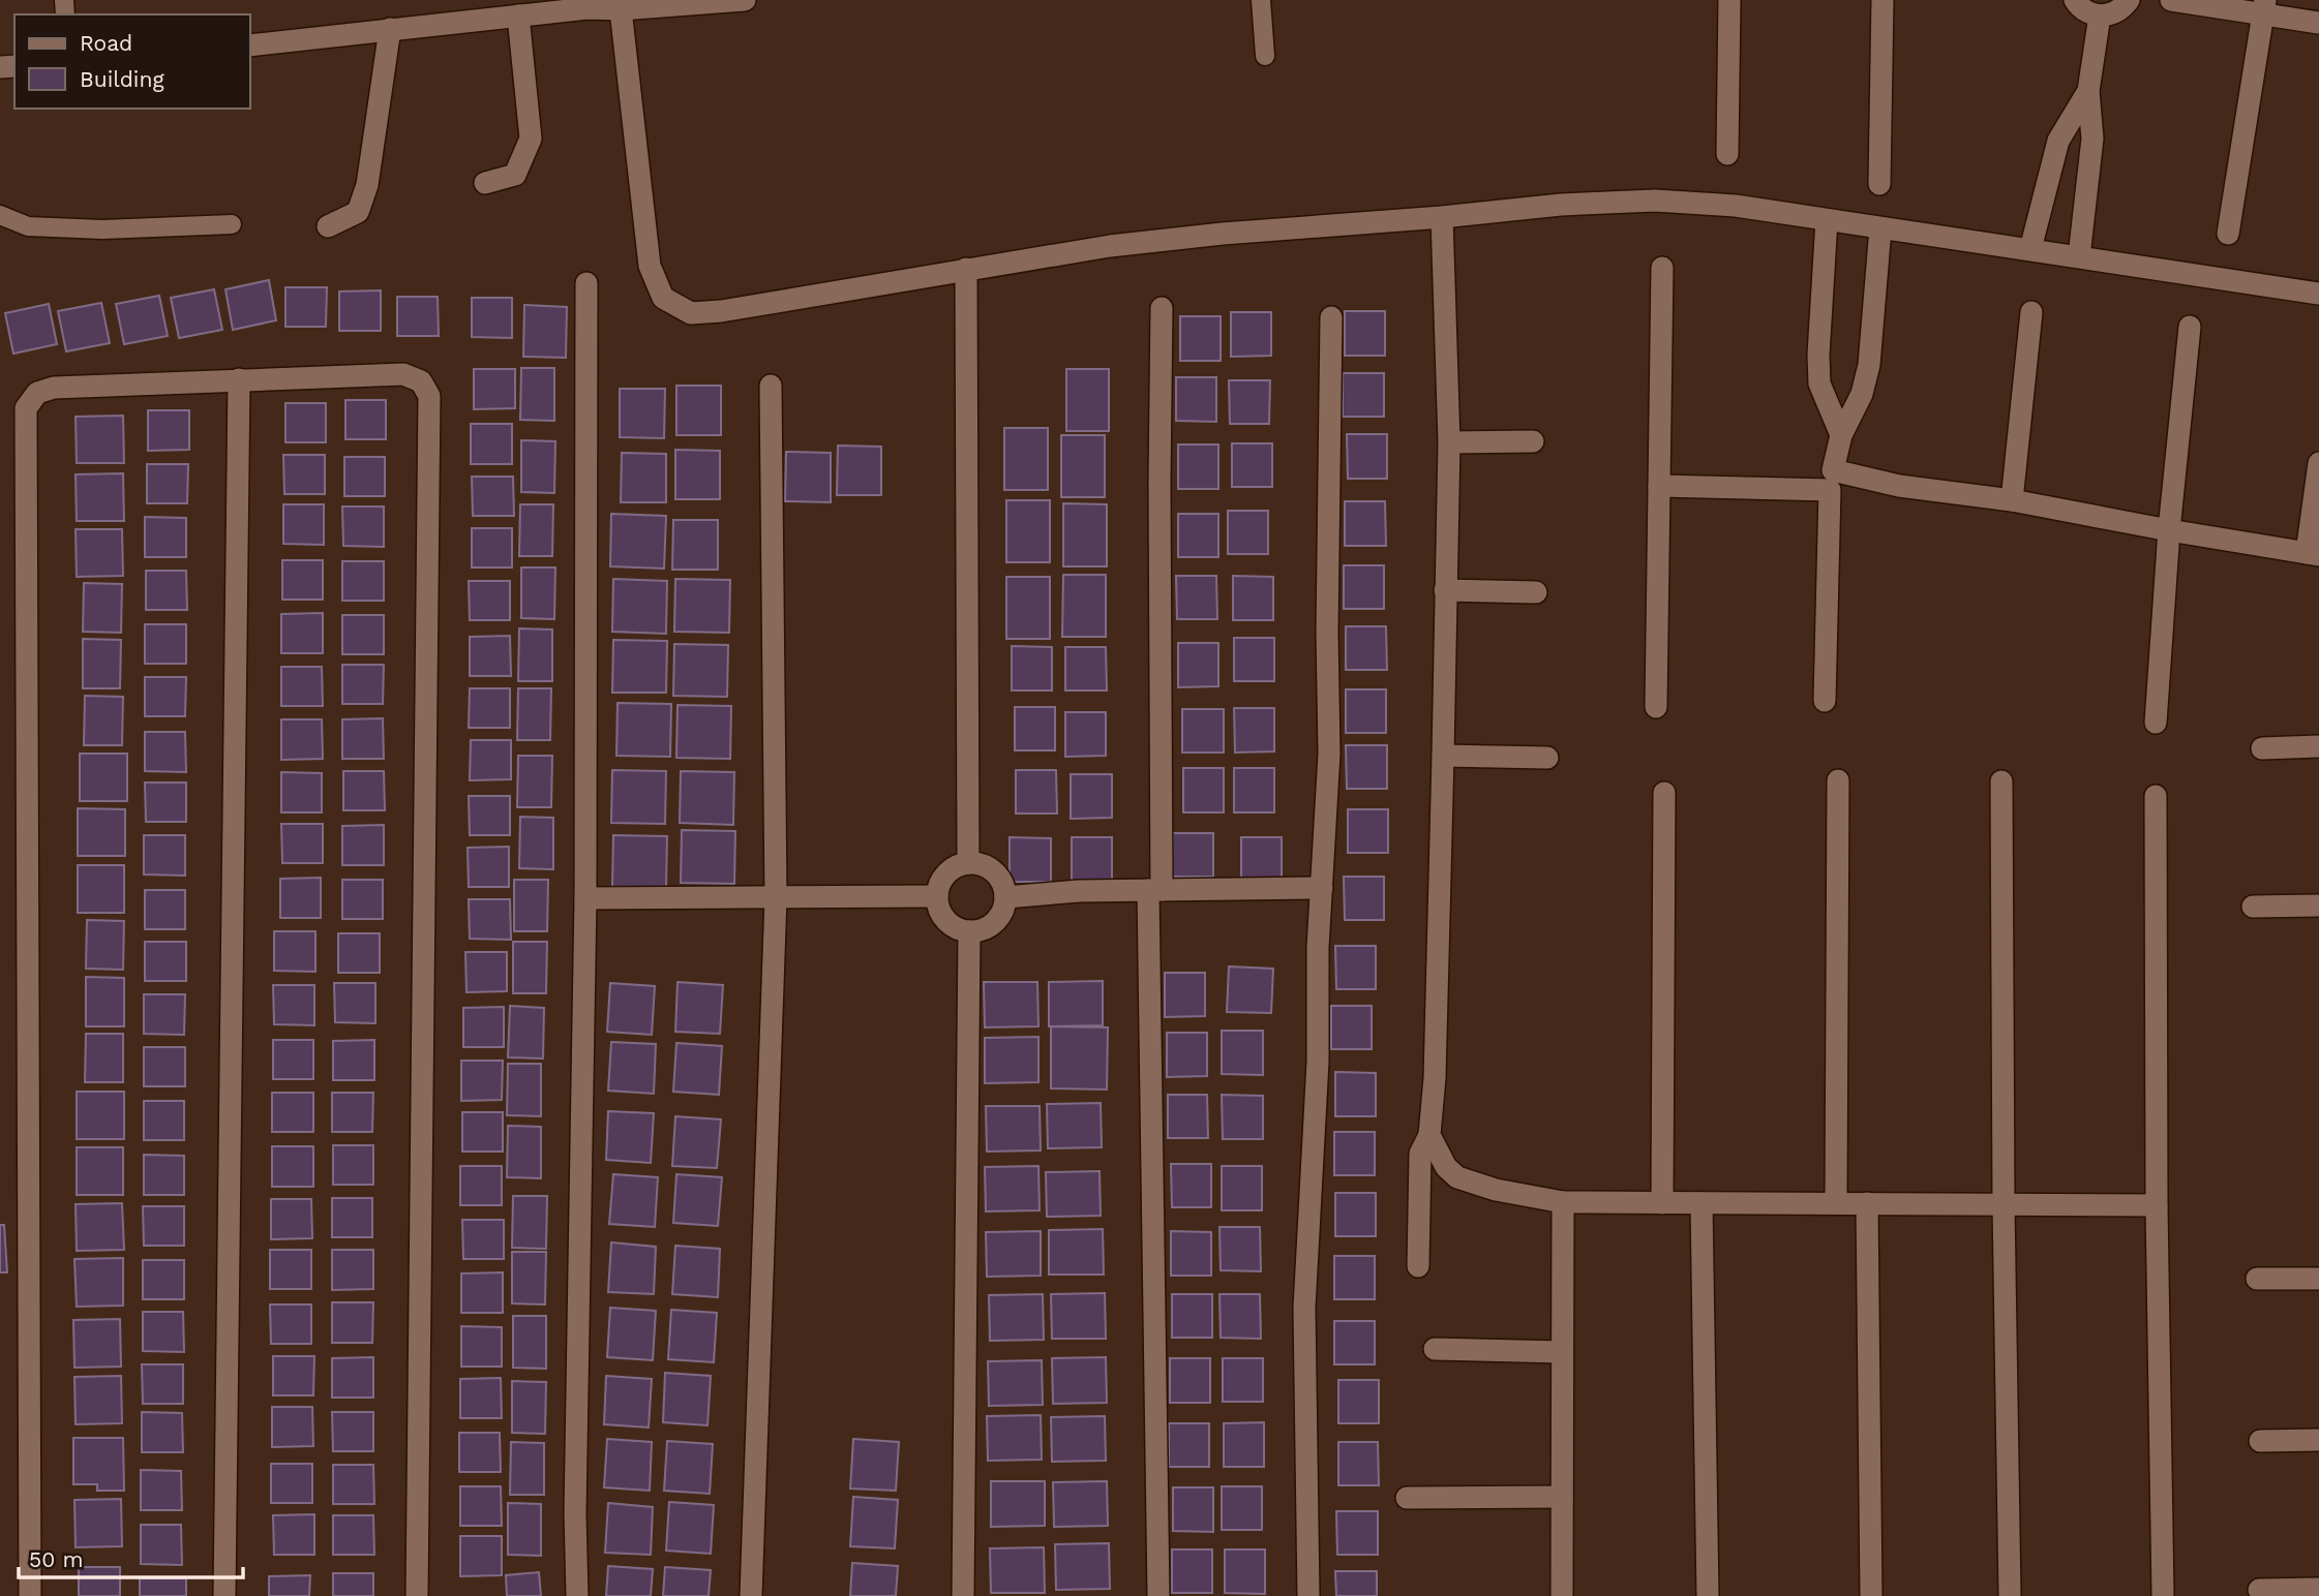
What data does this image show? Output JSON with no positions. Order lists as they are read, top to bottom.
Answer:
{
  "legend": ["Road", "Building"],
  "scale_bar": "50 m"
}
